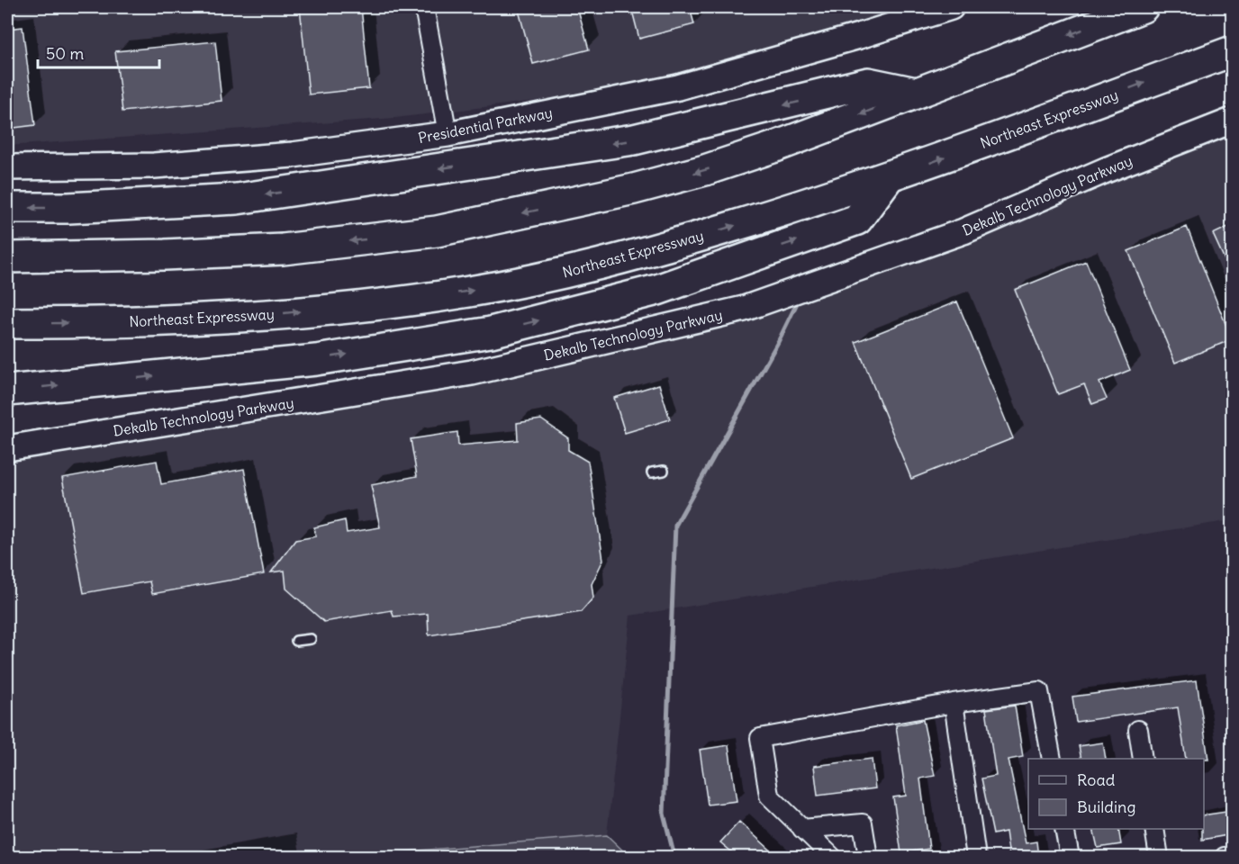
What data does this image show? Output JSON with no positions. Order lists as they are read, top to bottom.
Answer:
{
  "streets": {
    "highway": ["Northeast Expressway"],
    "street": ["Presidential Parkway", "Dekalb Technology Parkway"]
  },
  "legend": ["Road", "Building"],
  "scale_bar": "50 m"
}
